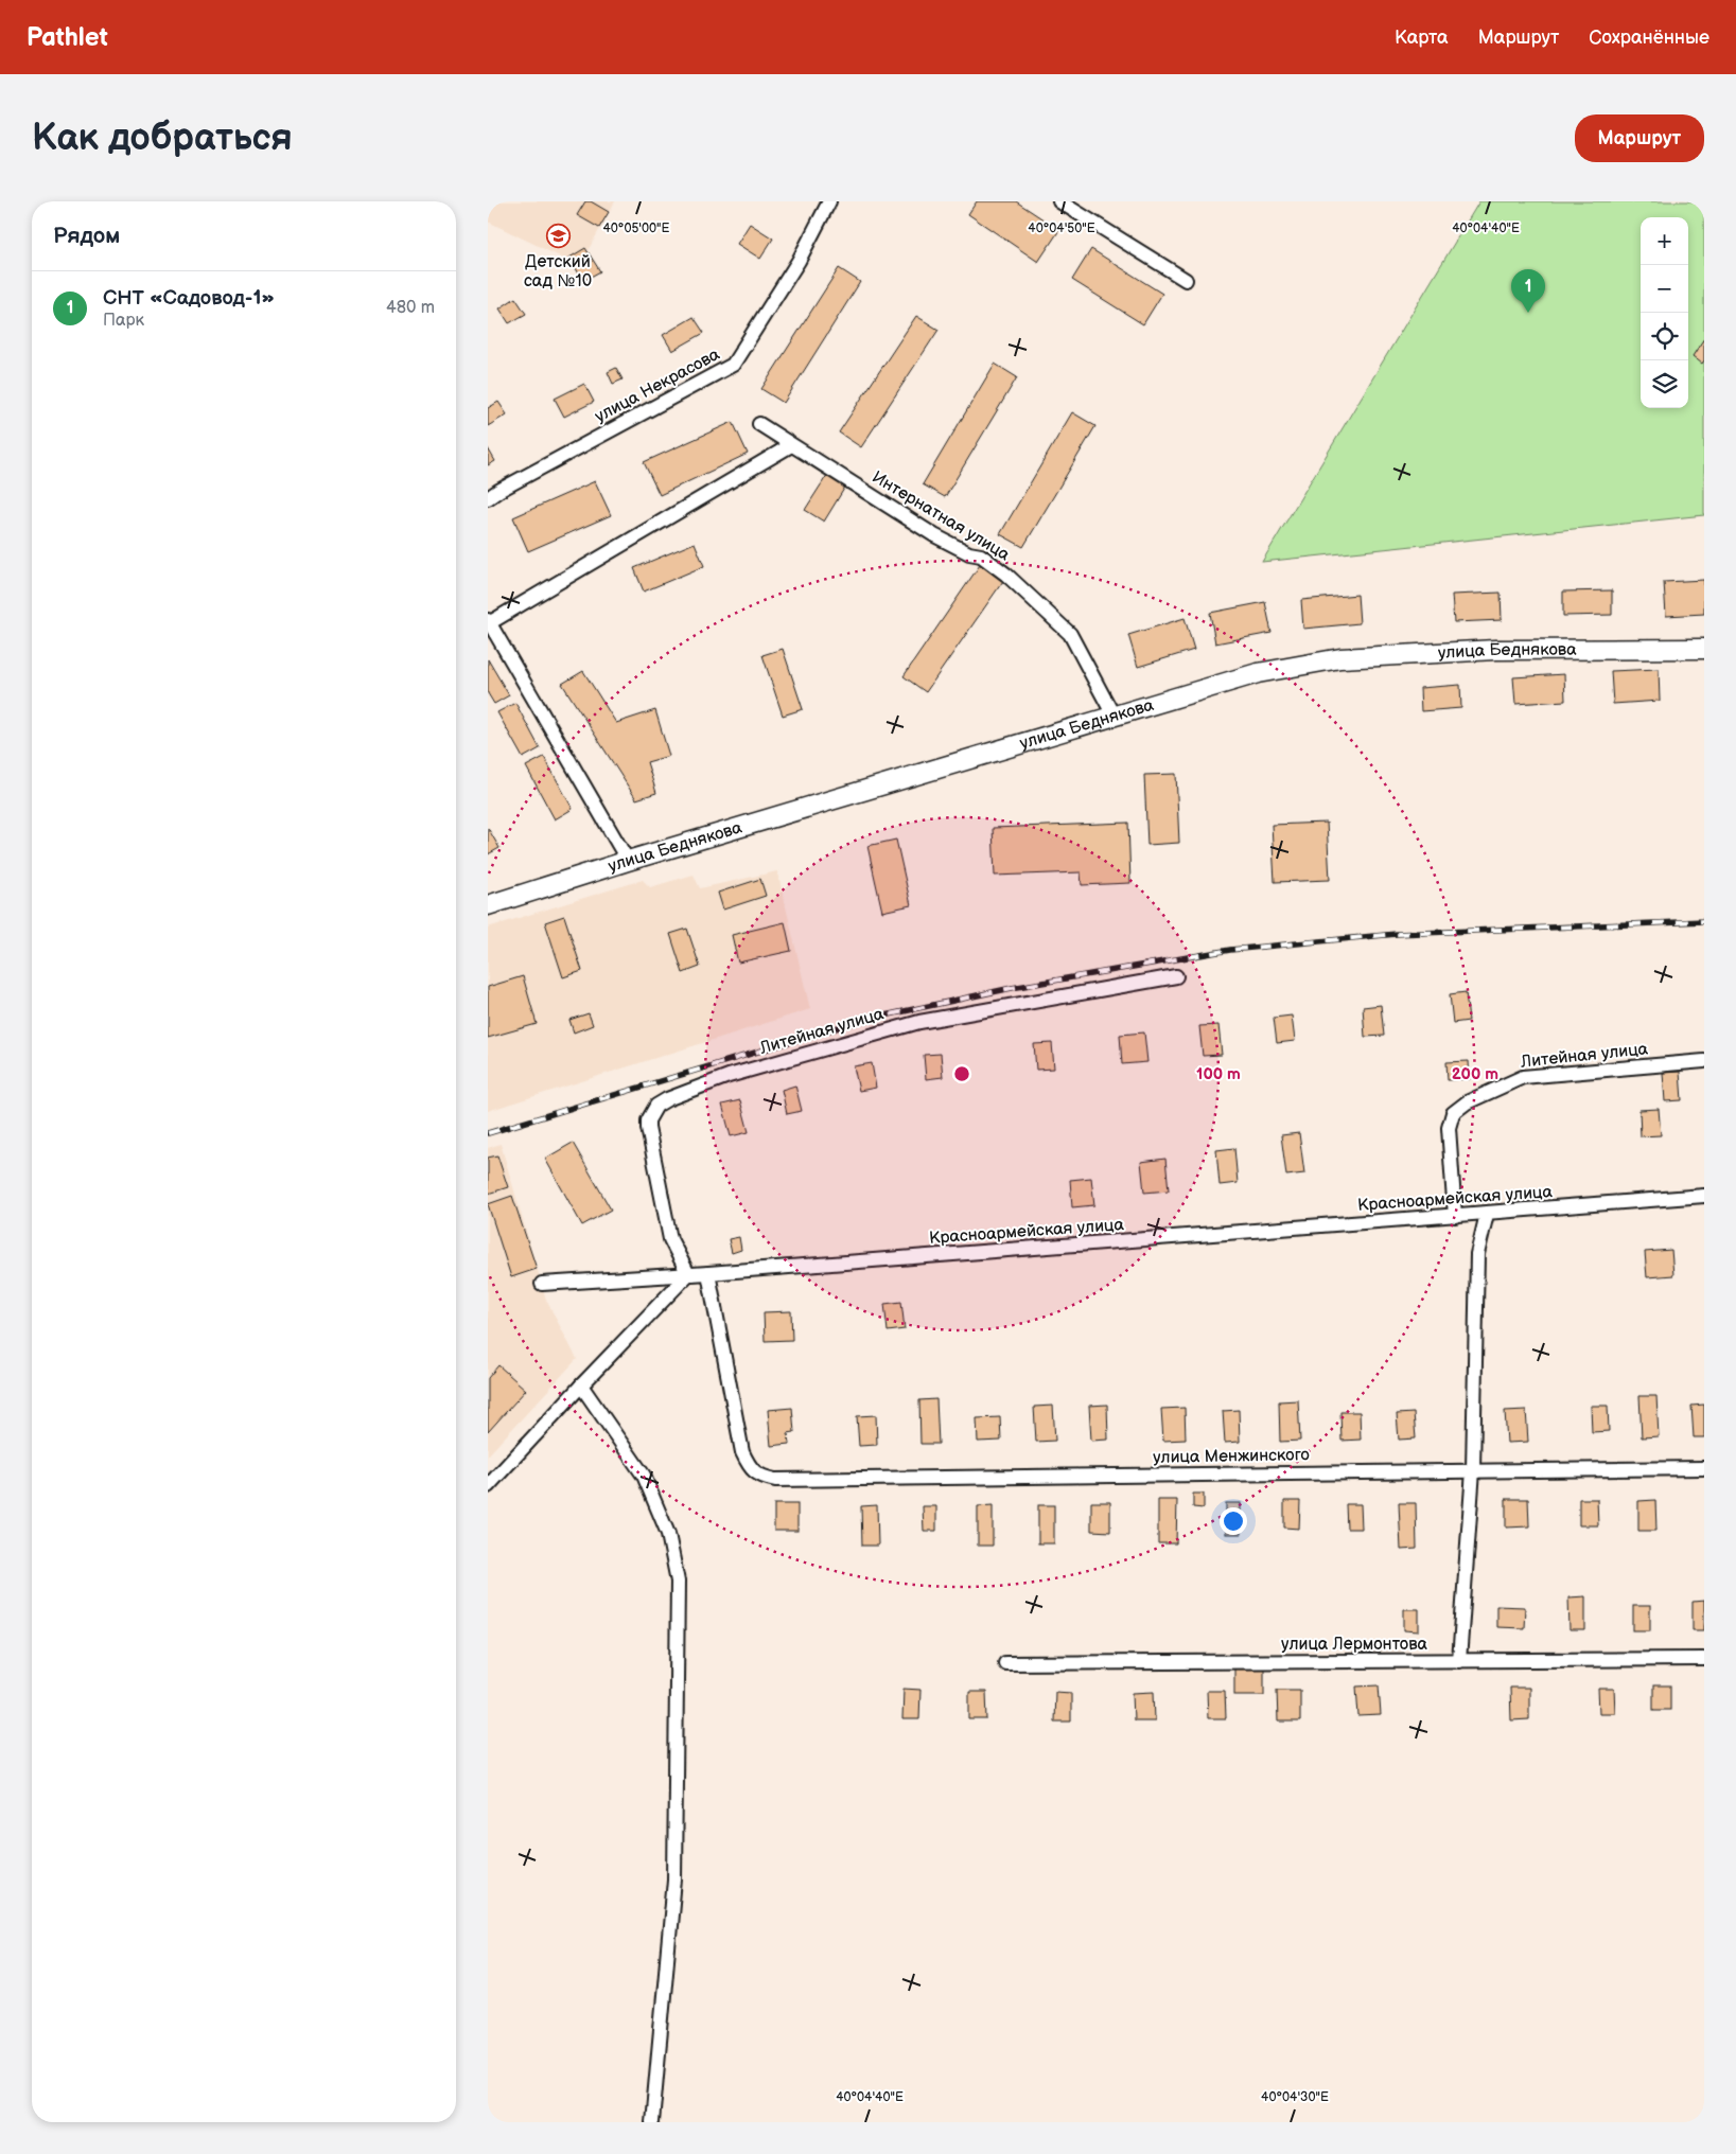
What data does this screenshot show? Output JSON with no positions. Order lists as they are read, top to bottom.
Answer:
{
  "streets": {
    "street": [
      "улица Некрасова",
      "Интернатная улица",
      "улица Беднякова",
      "Литейная улица",
      "Красноармейская улица",
      "улица Менжинского",
      "улица Лермонтова"
    ]
  },
  "crossings": [
    ["Интернатная улица", "улица Беднякова"],
    ["Литейная улица", "Красноармейская улица"],
    ["Красноармейская улица", "улица Менжинского"]
  ],
  "places": {
    "school or university": ["Детский сад №10"]
  },
  "page": {
    "header": "Pathlet",
    "nav": ["Карта", "Маршрут", "Сохранённые"],
    "buttons": "Маршрут",
    "title": "Как добраться",
    "heading": "Рядом",
    "map_buttons": ["+", "−"],
    "pins": "1",
    "list": [
      {
        "mark": "1",
        "name": "СНТ «Садовод-1»",
        "note": "Парк",
        "value": "480 m"
      }
    ]
  },
  "coordinates": [
    "40°05'00\"E",
    "40°04'50\"E",
    "40°04'40\"E",
    "40°04'30\"E"
  ],
  "rings": ["100 m", "200 m"]
}
